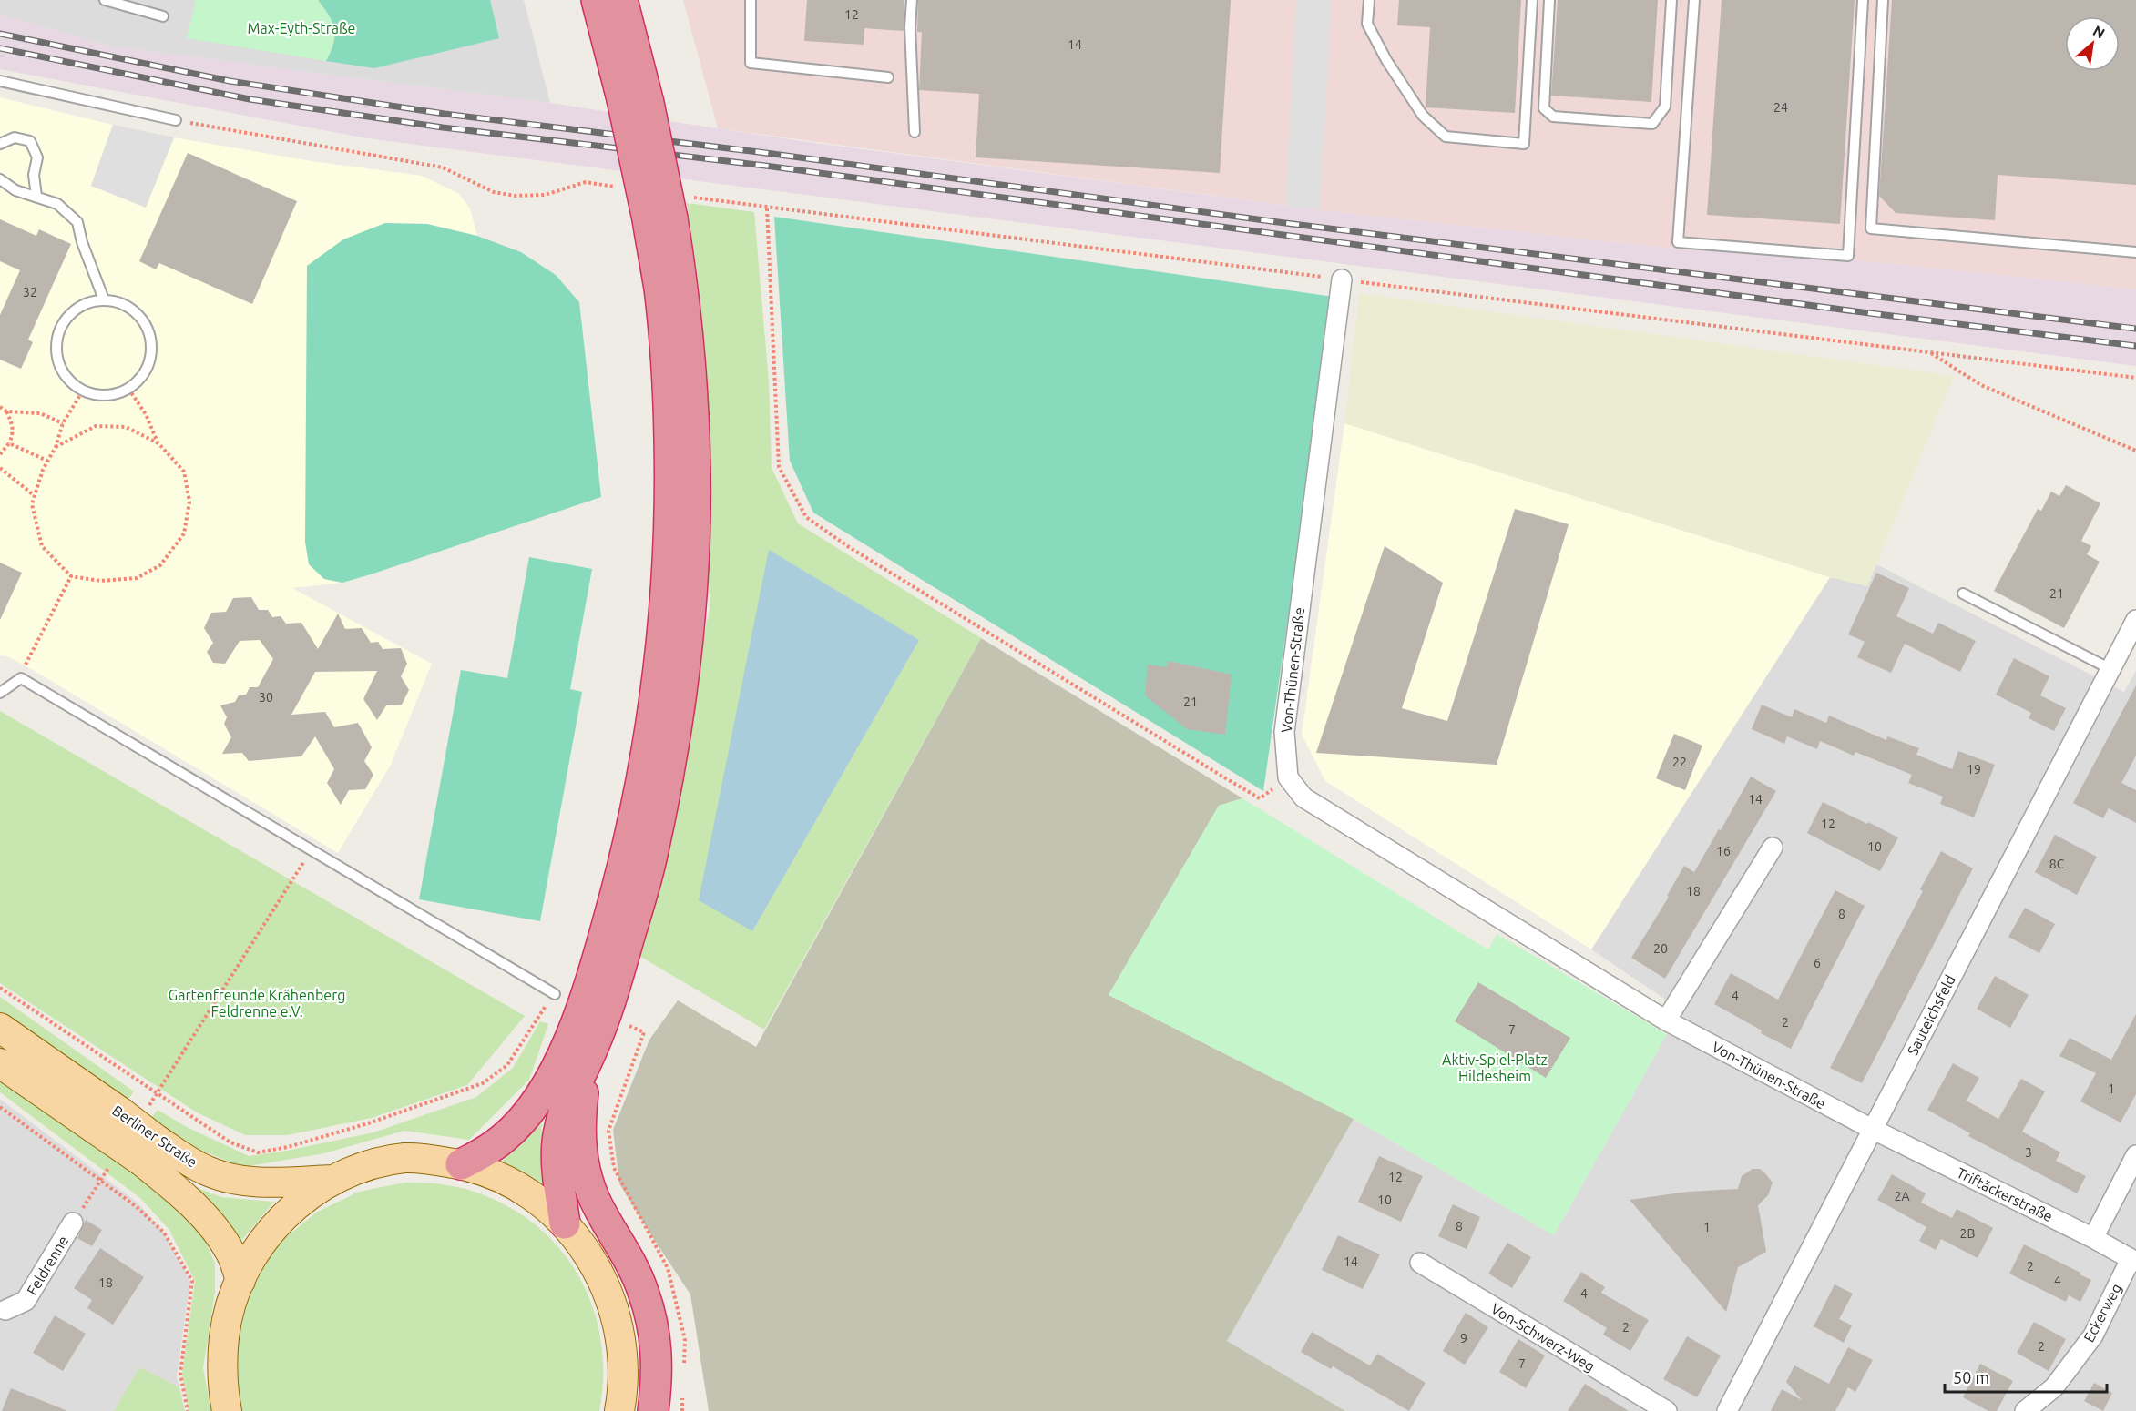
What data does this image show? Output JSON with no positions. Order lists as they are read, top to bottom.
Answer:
{
  "streets": {
    "main road": ["Berliner Straße"],
    "street": [
      "Von-Thünen-Straße",
      "Sauteichsfeld",
      "Triftäckerstraße",
      "Feldrenne",
      "Eckerweg",
      "Von-Schwerz-Weg"
    ]
  },
  "crossings": [
    ["Von-Thünen-Straße", "Sauteichsfeld"],
    ["Von-Thünen-Straße", "Triftäckerstraße"],
    ["Sauteichsfeld", "Triftäckerstraße"],
    ["Triftäckerstraße", "Eckerweg"]
  ],
  "parks": ["Max-Eyth-Straße", "Gartenfreunde Krähenberg Feldrenne e.V.", "Aktiv-Spiel-Platz Hildesheim"],
  "house_numbers": [
    "12",
    "14",
    "24",
    "32",
    "21",
    "30",
    "21",
    "22",
    "19",
    "14",
    "12",
    "10",
    "16",
    "8C",
    "18",
    "8",
    "20",
    "6",
    "4",
    "2",
    "7",
    "1",
    "3",
    "12",
    "2A",
    "10",
    "8",
    "1",
    "2B",
    "14",
    "2",
    "4",
    "18",
    "4",
    "2",
    "9",
    "2",
    "7"
  ],
  "scale_bar": "50 m",
  "north": "top right"
}
